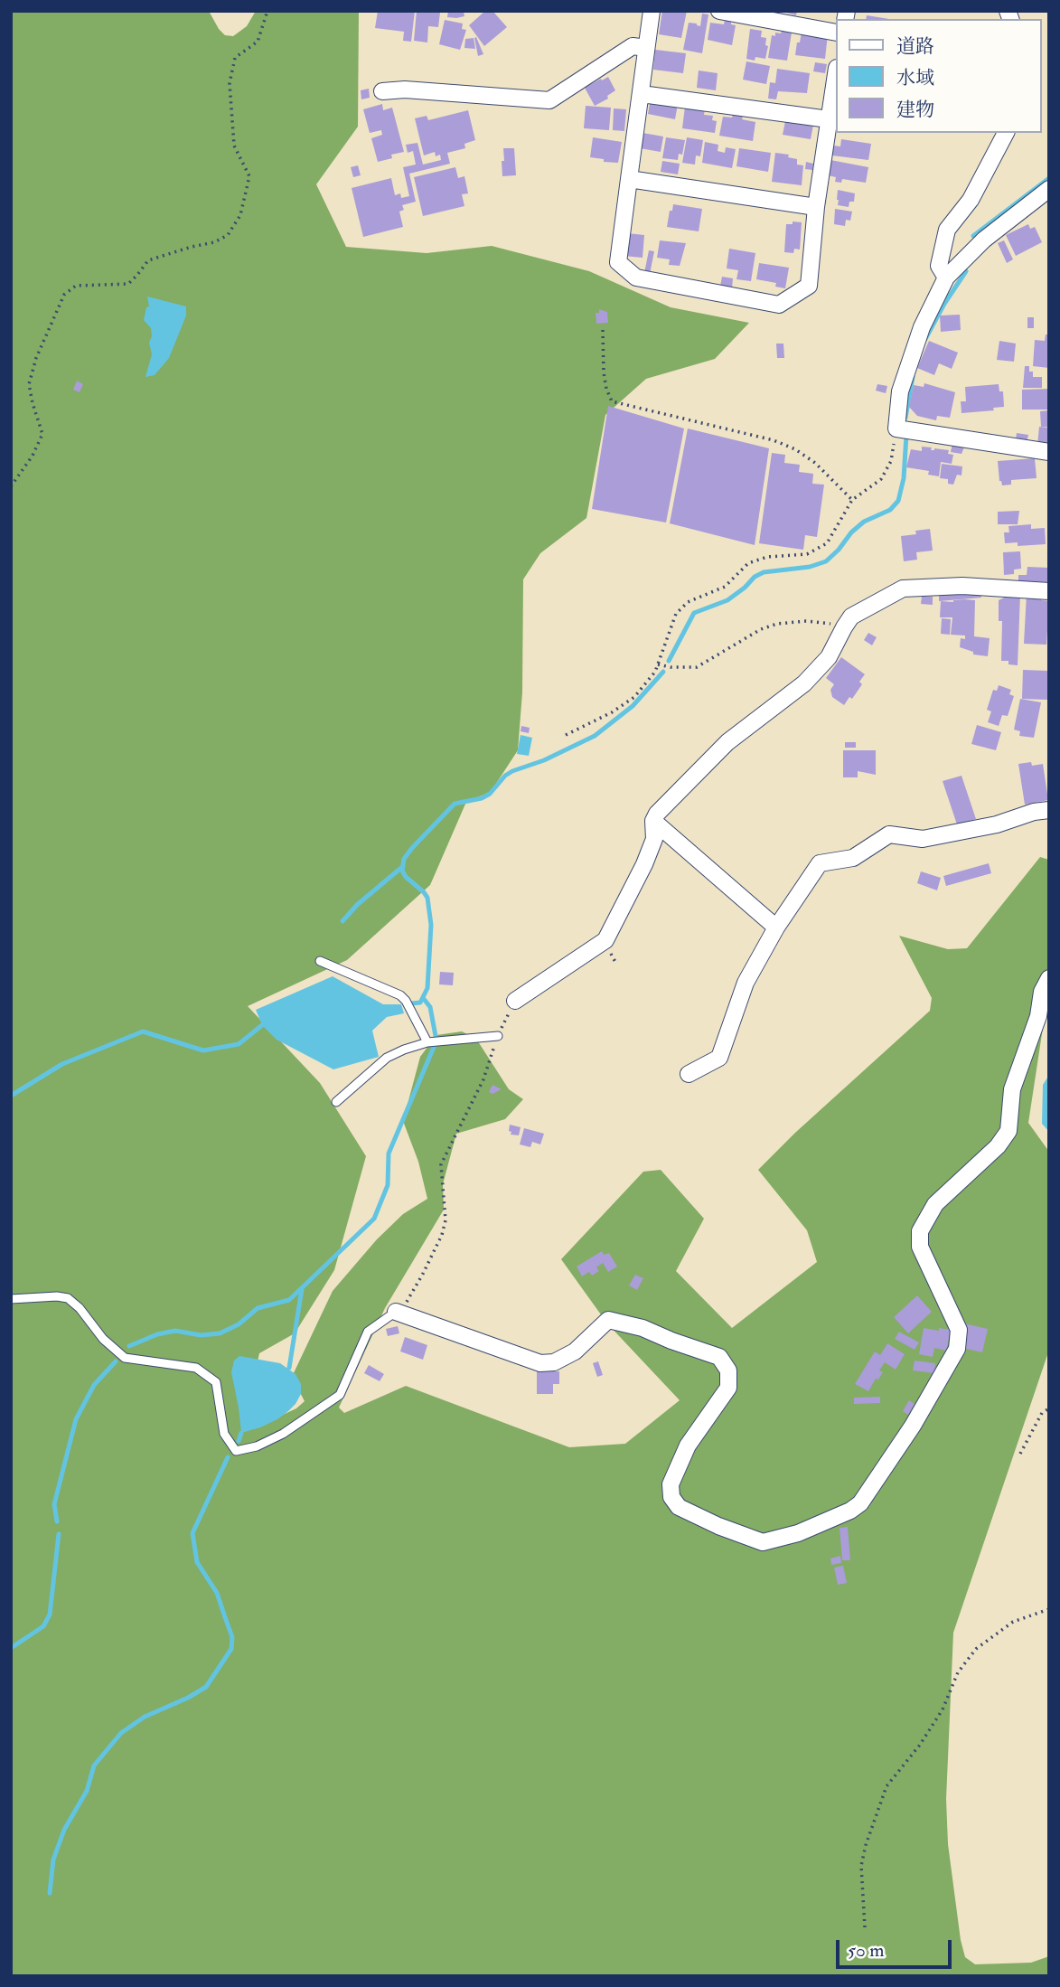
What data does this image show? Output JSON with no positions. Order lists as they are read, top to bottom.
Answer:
{
  "legend": ["道路", "水域", "建物"],
  "scale_bar": "50 m"
}
